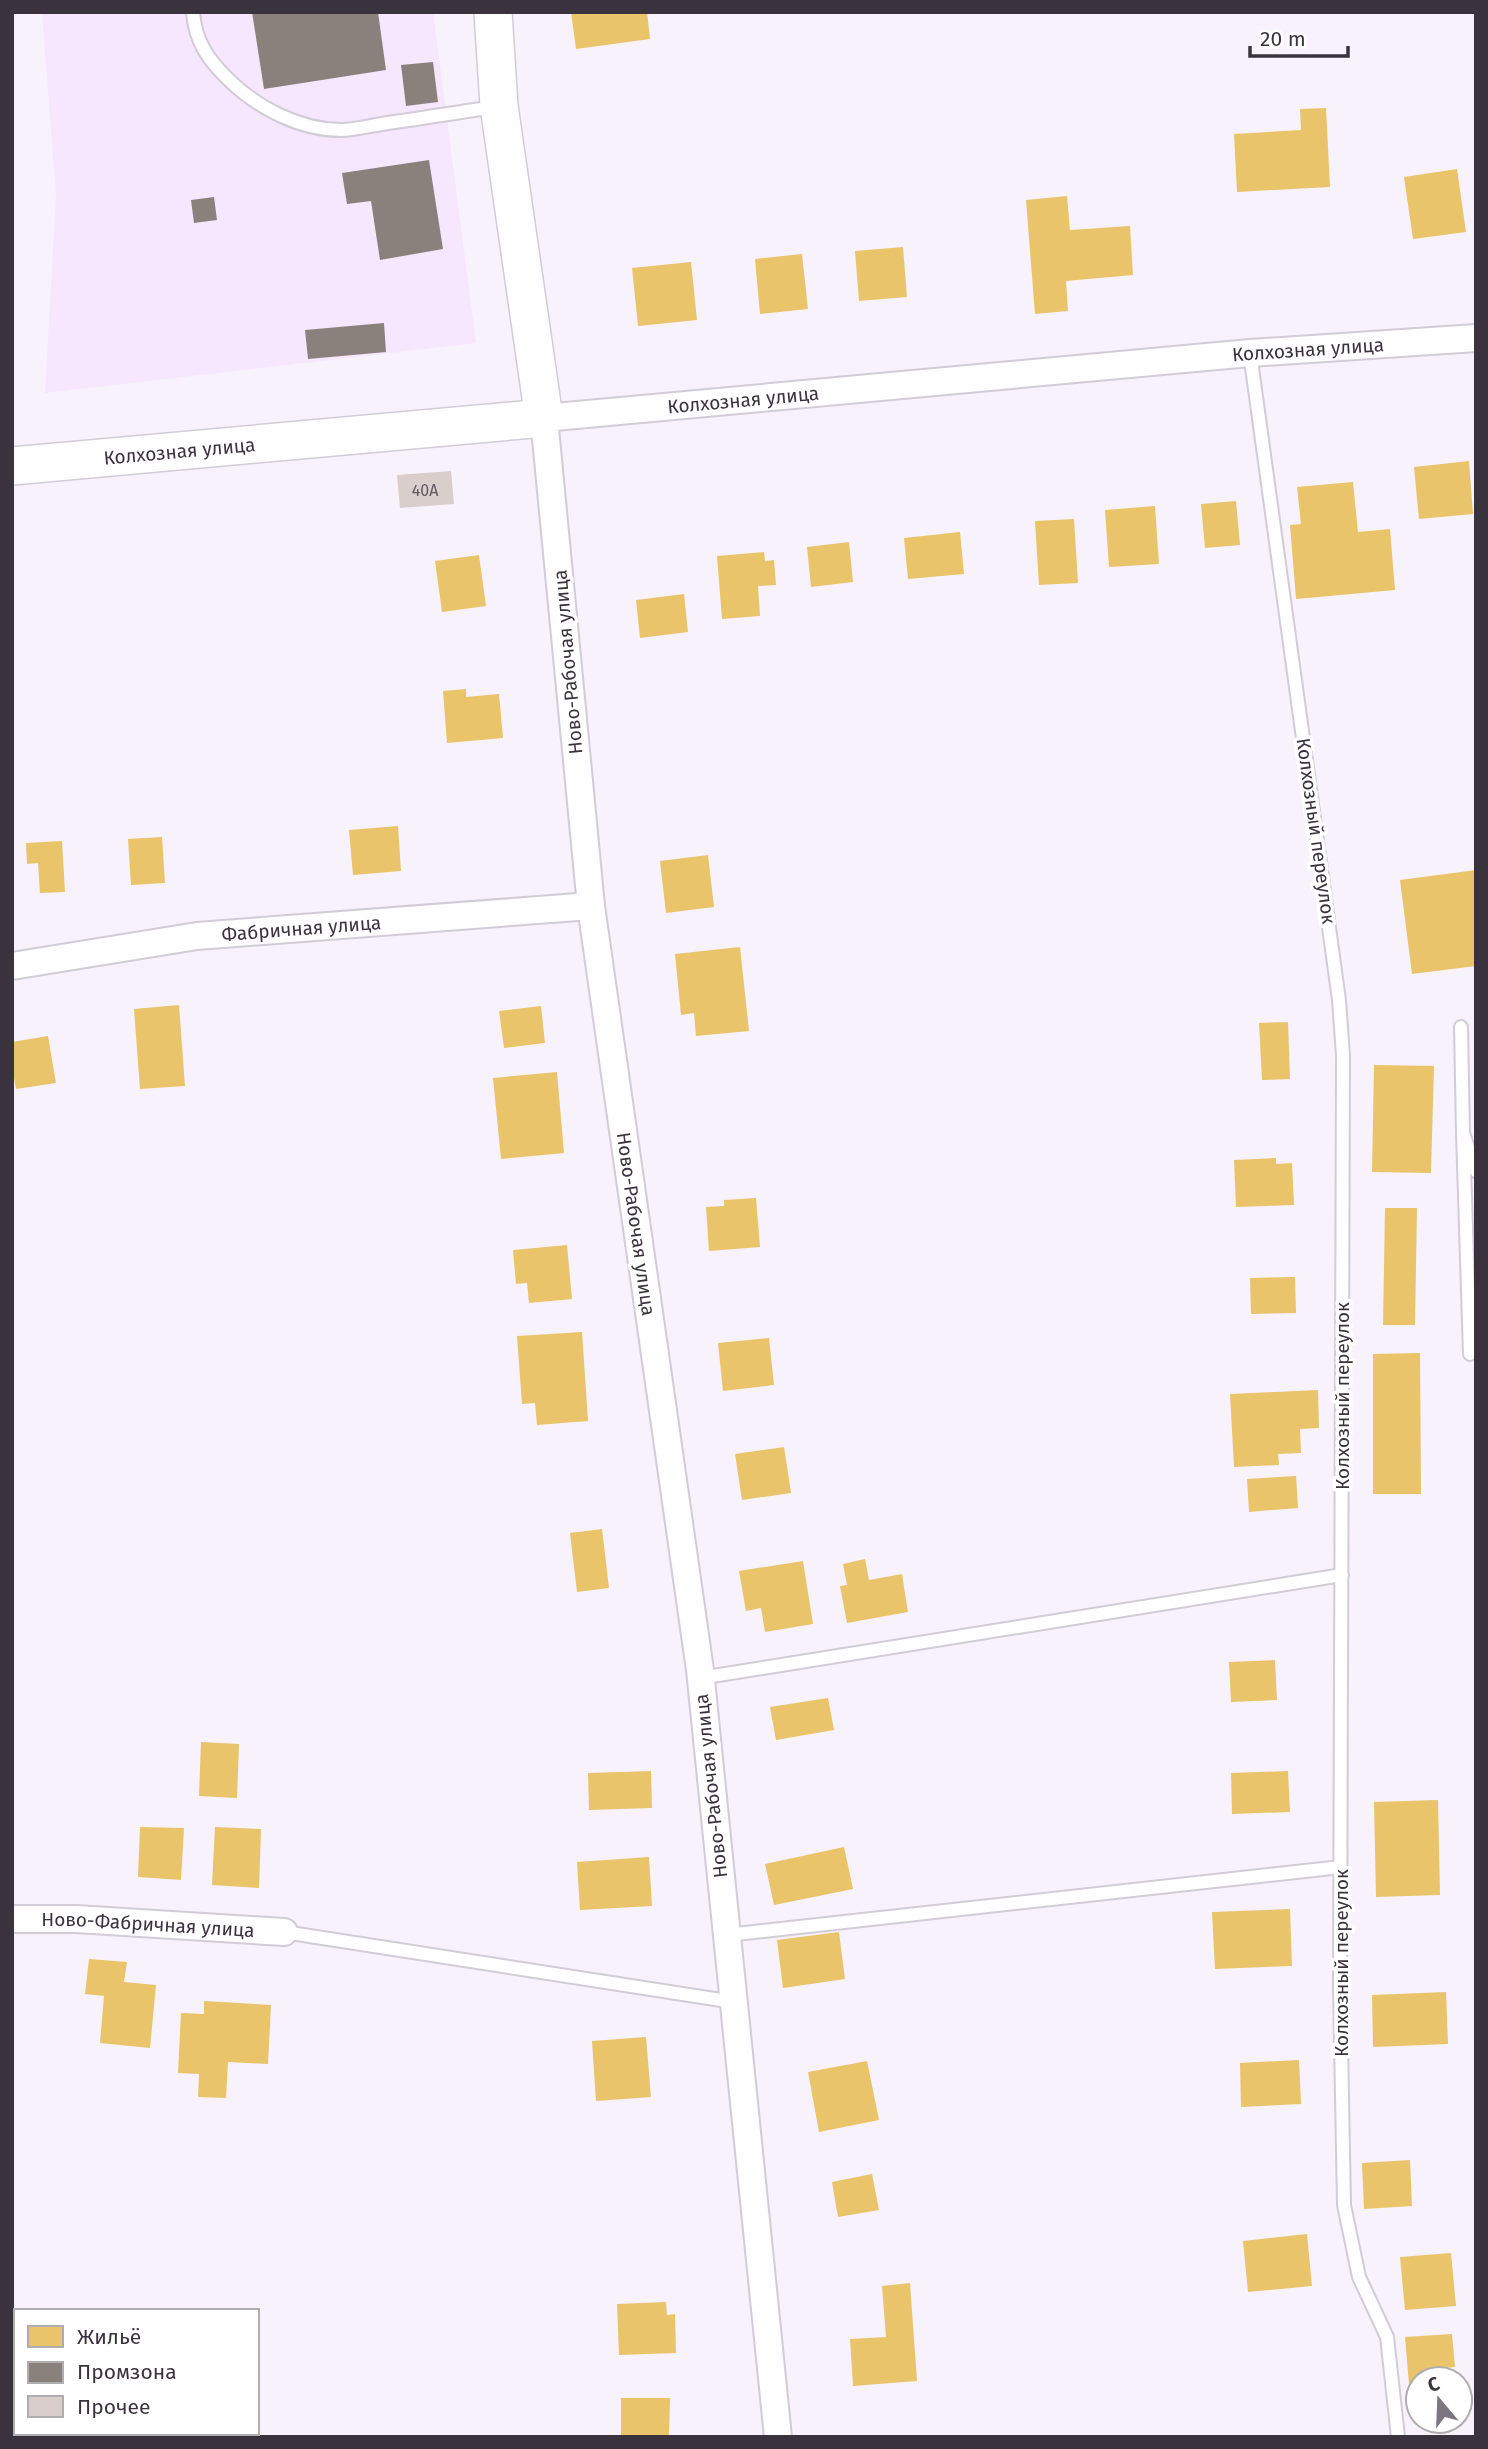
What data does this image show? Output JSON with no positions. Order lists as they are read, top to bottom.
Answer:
{
  "streets": {
    "street": [
      "Колхозная улица",
      "Ново-Рабочая улица",
      "Фабричная улица",
      "Ново-Фабричная улица"
    ],
    "lane": ["Колхозный переулок"]
  },
  "crossings": [
    ["Колхозная улица", "Ново-Рабочая улица"],
    ["Колхозная улица", "Колхозный переулок"],
    ["Ново-Рабочая улица", "Фабричная улица"]
  ],
  "house_numbers": ["40А"],
  "legend": ["Жильё", "Промзона", "Прочее"],
  "scale_bar": "20 m",
  "north": "top"
}
